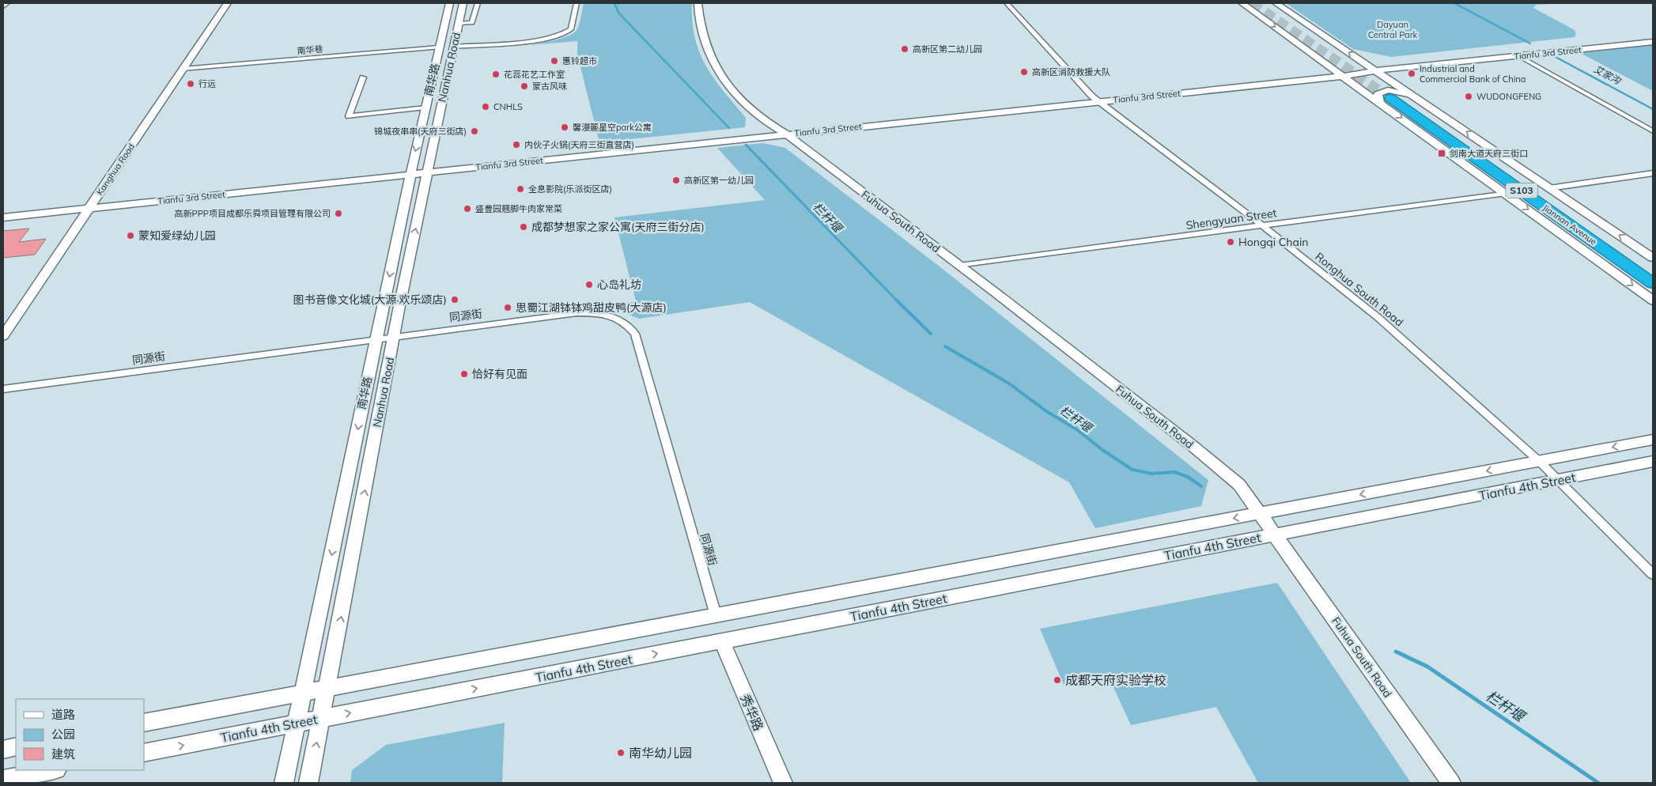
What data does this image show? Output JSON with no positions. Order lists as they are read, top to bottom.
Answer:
{
  "streets": {
    "highway": ["S103", "Jiannan Avenue"],
    "main road": [
      "Tianfu 3rd Street",
      "Nanhua Road",
      "南华路",
      "Fuhua South Road",
      "Tianfu 4th Street",
      "秀华路"
    ],
    "street": [
      "南华巷",
      "Kanghua Road",
      "Shengyuan Street",
      "Ronghua South Road",
      "同源街"
    ]
  },
  "crossings": [
    ["南华巷", "南华路"],
    ["南华巷", "Kanghua Road"],
    ["Tianfu 3rd Street", "Nanhua Road"],
    ["Tianfu 3rd Street", "南华路"],
    ["Tianfu 3rd Street", "Kanghua Road"],
    ["Tianfu 3rd Street", "Fuhua South Road"],
    ["Tianfu 3rd Street", "Ronghua South Road"],
    ["Nanhua Road", "同源街"],
    ["Nanhua Road", "Tianfu 4th Street"],
    ["南华路", "同源街"],
    ["南华路", "Tianfu 4th Street"],
    ["Shengyuan Street", "Fuhua South Road"],
    ["Shengyuan Street", "Ronghua South Road"],
    ["Fuhua South Road", "Tianfu 4th Street"],
    ["Ronghua South Road", "Tianfu 4th Street"],
    ["同源街", "Tianfu 4th Street"],
    ["Tianfu 4th Street", "秀华路"]
  ],
  "one_way": ["Nanhua Road", "南华路"],
  "water": ["艾家沟", "栏杆堰"],
  "parks": ["Dayuan Central Park"],
  "places": {
    "other": [
      "高新区第二幼儿园",
      "惠铃超市",
      "高新区消防救援大队",
      "Industrial and Commercial Bank of China",
      "花蕊花艺工作室",
      "行远",
      "蒙古风味",
      "WUDONGFENG",
      "CNHLS",
      "馨漫麓星空park公寓",
      "锦城夜串串(天府三街店)",
      "内伙子火锅(天府三街直营店)",
      "高新区第一幼儿园",
      "全息影院(乐派街区店)",
      "盛豊园翘脚牛肉家常菜",
      "高新PPP项目成都乐舜项目管理有限公司",
      "成都梦想家之家公寓(天府三街分店)",
      "蒙知爱绿幼儿园",
      "Hongqi Chain",
      "心岛礼坊",
      "图书音像文化城(大源·欢乐颂店)",
      "思蜀江湖钵钵鸡甜皮鸭(大源店)",
      "恰好有见面",
      "成都天府实验学校",
      "南华幼儿园"
    ],
    "transit": ["剑南大道天府三街口"]
  },
  "legend": ["道路", "公园", "建筑"]
}
